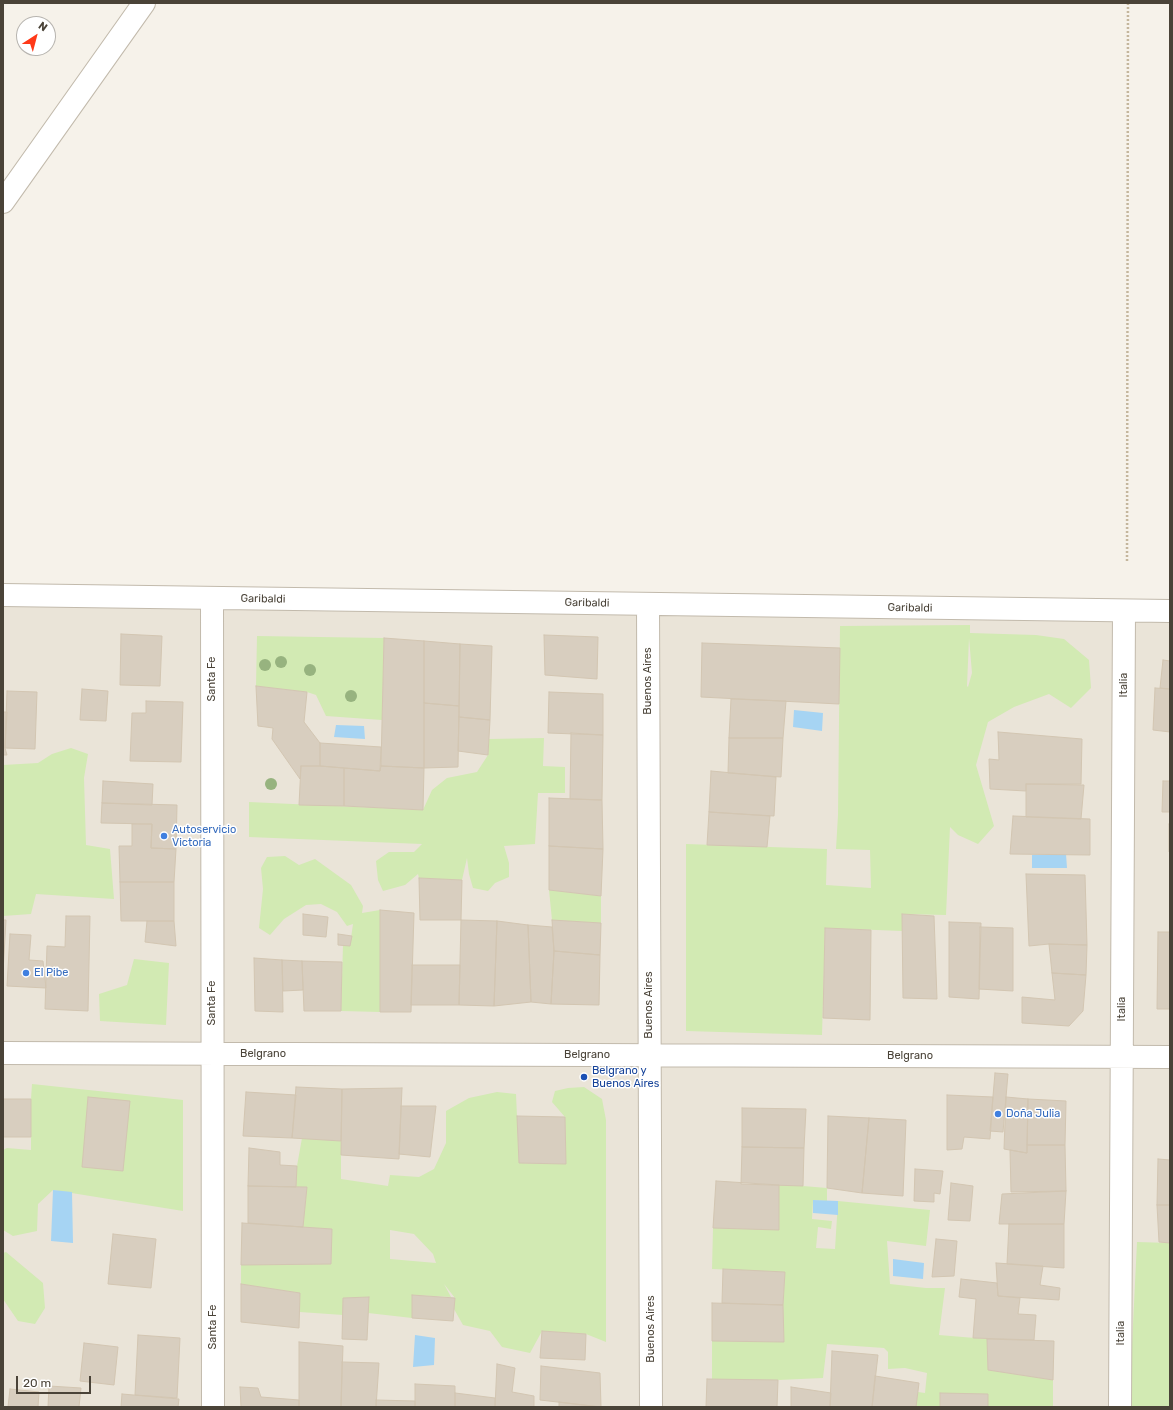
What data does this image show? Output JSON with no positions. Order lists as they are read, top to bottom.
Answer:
{
  "streets": {
    "street": [
      "Garibaldi",
      "Santa Fe",
      "Buenos Aires",
      "Italia",
      "Belgrano"
    ]
  },
  "crossings": [
    ["Garibaldi", "Santa Fe"],
    ["Garibaldi", "Buenos Aires"],
    ["Garibaldi", "Italia"],
    ["Santa Fe", "Belgrano"],
    ["Buenos Aires", "Belgrano"],
    ["Italia", "Belgrano"]
  ],
  "places": [
    "Autoservicio Victoria",
    "El Pibe",
    "Belgrano y Buenos Aires",
    "Doña Julia"
  ],
  "scale_bar": "20 m",
  "north": "top right"
}
